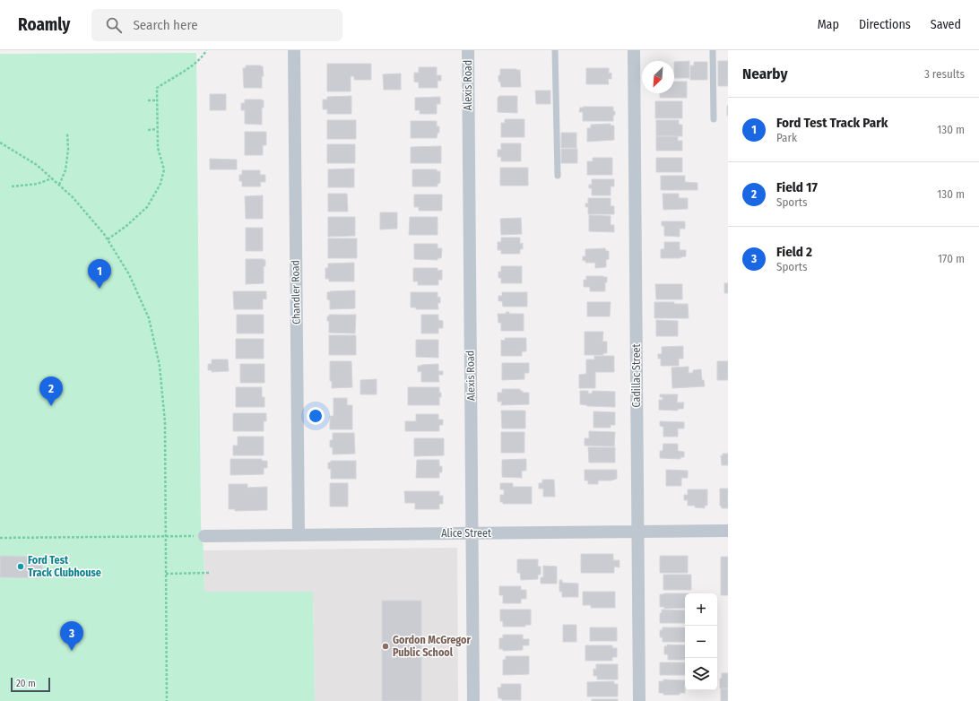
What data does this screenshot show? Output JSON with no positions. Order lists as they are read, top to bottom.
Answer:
{
  "streets": {
    "street": [
      "Alexis Road",
      "Chandler Road",
      "Cadillac Street",
      "Alice Street"
    ]
  },
  "crossings": [
    ["Alexis Road", "Alice Street"],
    ["Chandler Road", "Alice Street"],
    ["Cadillac Street", "Alice Street"]
  ],
  "places": ["Ford Test Track Clubhouse", "Gordon McGregor Public School"],
  "scale_bar": "20 m",
  "north": "bottom left",
  "page": {
    "header": "Roamly",
    "search": "Search here",
    "nav": ["Map", "Directions", "Saved"],
    "heading": ["Nearby", "3 results"],
    "list": [
      {
        "mark": "1",
        "name": "Ford Test Track Park",
        "note": "Park",
        "value": "130 m"
      },
      {
        "mark": "2",
        "name": "Field 17",
        "note": "Sports",
        "value": "130 m"
      },
      {
        "mark": "3",
        "name": "Field 2",
        "note": "Sports",
        "value": "170 m"
      }
    ],
    "pins": ["1", "2", "3"],
    "map_buttons": ["+", "−"],
    "scale": "20 m"
  }
}
